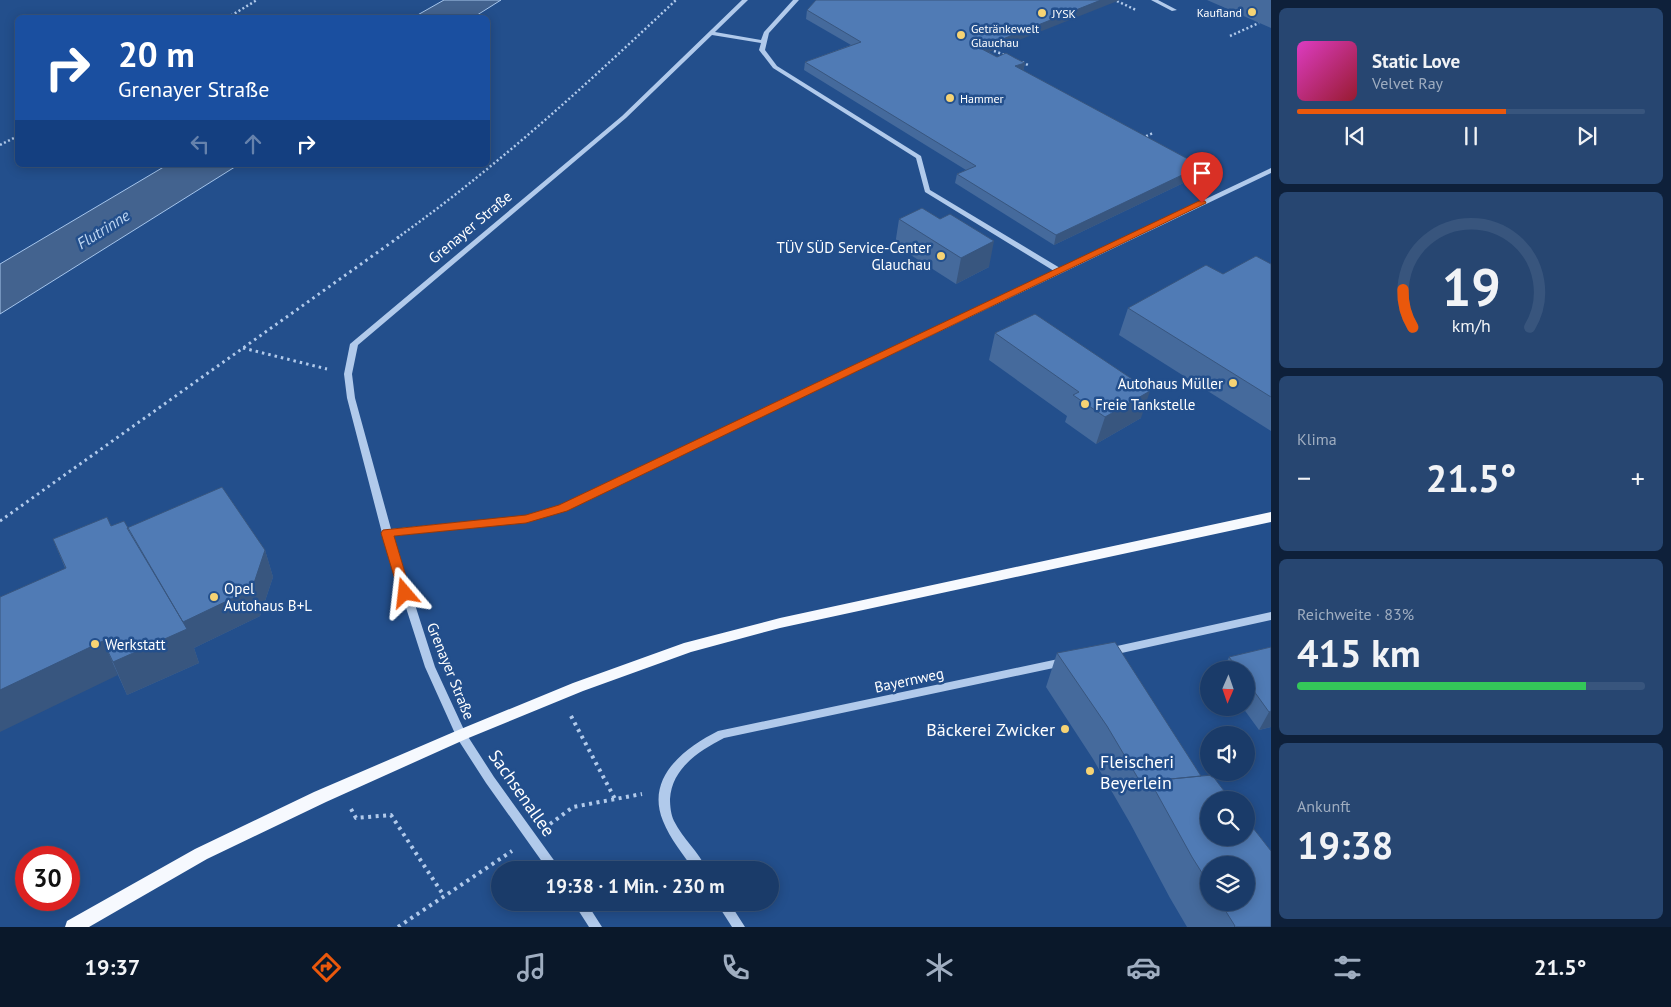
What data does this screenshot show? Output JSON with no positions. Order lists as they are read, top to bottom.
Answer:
{
  "streets": {
    "street": ["Grenayer Straße", "Bayernweg", "Sachsenallee"]
  },
  "crossings": [
    ["Grenayer Straße", "Sachsenallee"]
  ],
  "water": ["Flutrinne"],
  "places": [
    "Kaufland",
    "JYSK",
    "Getränkewelt Glauchau",
    "Hammer",
    "TÜV SÜD Service-Center Glauchau",
    "Autohaus Müller",
    "Freie Tankstelle",
    "Opel Autohaus B+L",
    "Werkstatt",
    "Bäckerei Zwicker",
    "Fleischeri Beyerlein"
  ],
  "north": "bottom",
  "page": {
    "turn": ["20 m", "Grenayer Straße"],
    "song": ["Static Love", "Velvet Ray"],
    "tile": [
      "Klima",
      ["Reichweite · 83%", "415 km"],
      ["Ankunft", "19:38"]
    ],
    "heat": ["−", "21.5°", "+"],
    "limit": "30",
    "trip": "19:38 · 1 Min. · 230 m",
    "tabs": ["19:37", "21.5°"],
    "gauge": ["19", "km/h"]
  }
}
